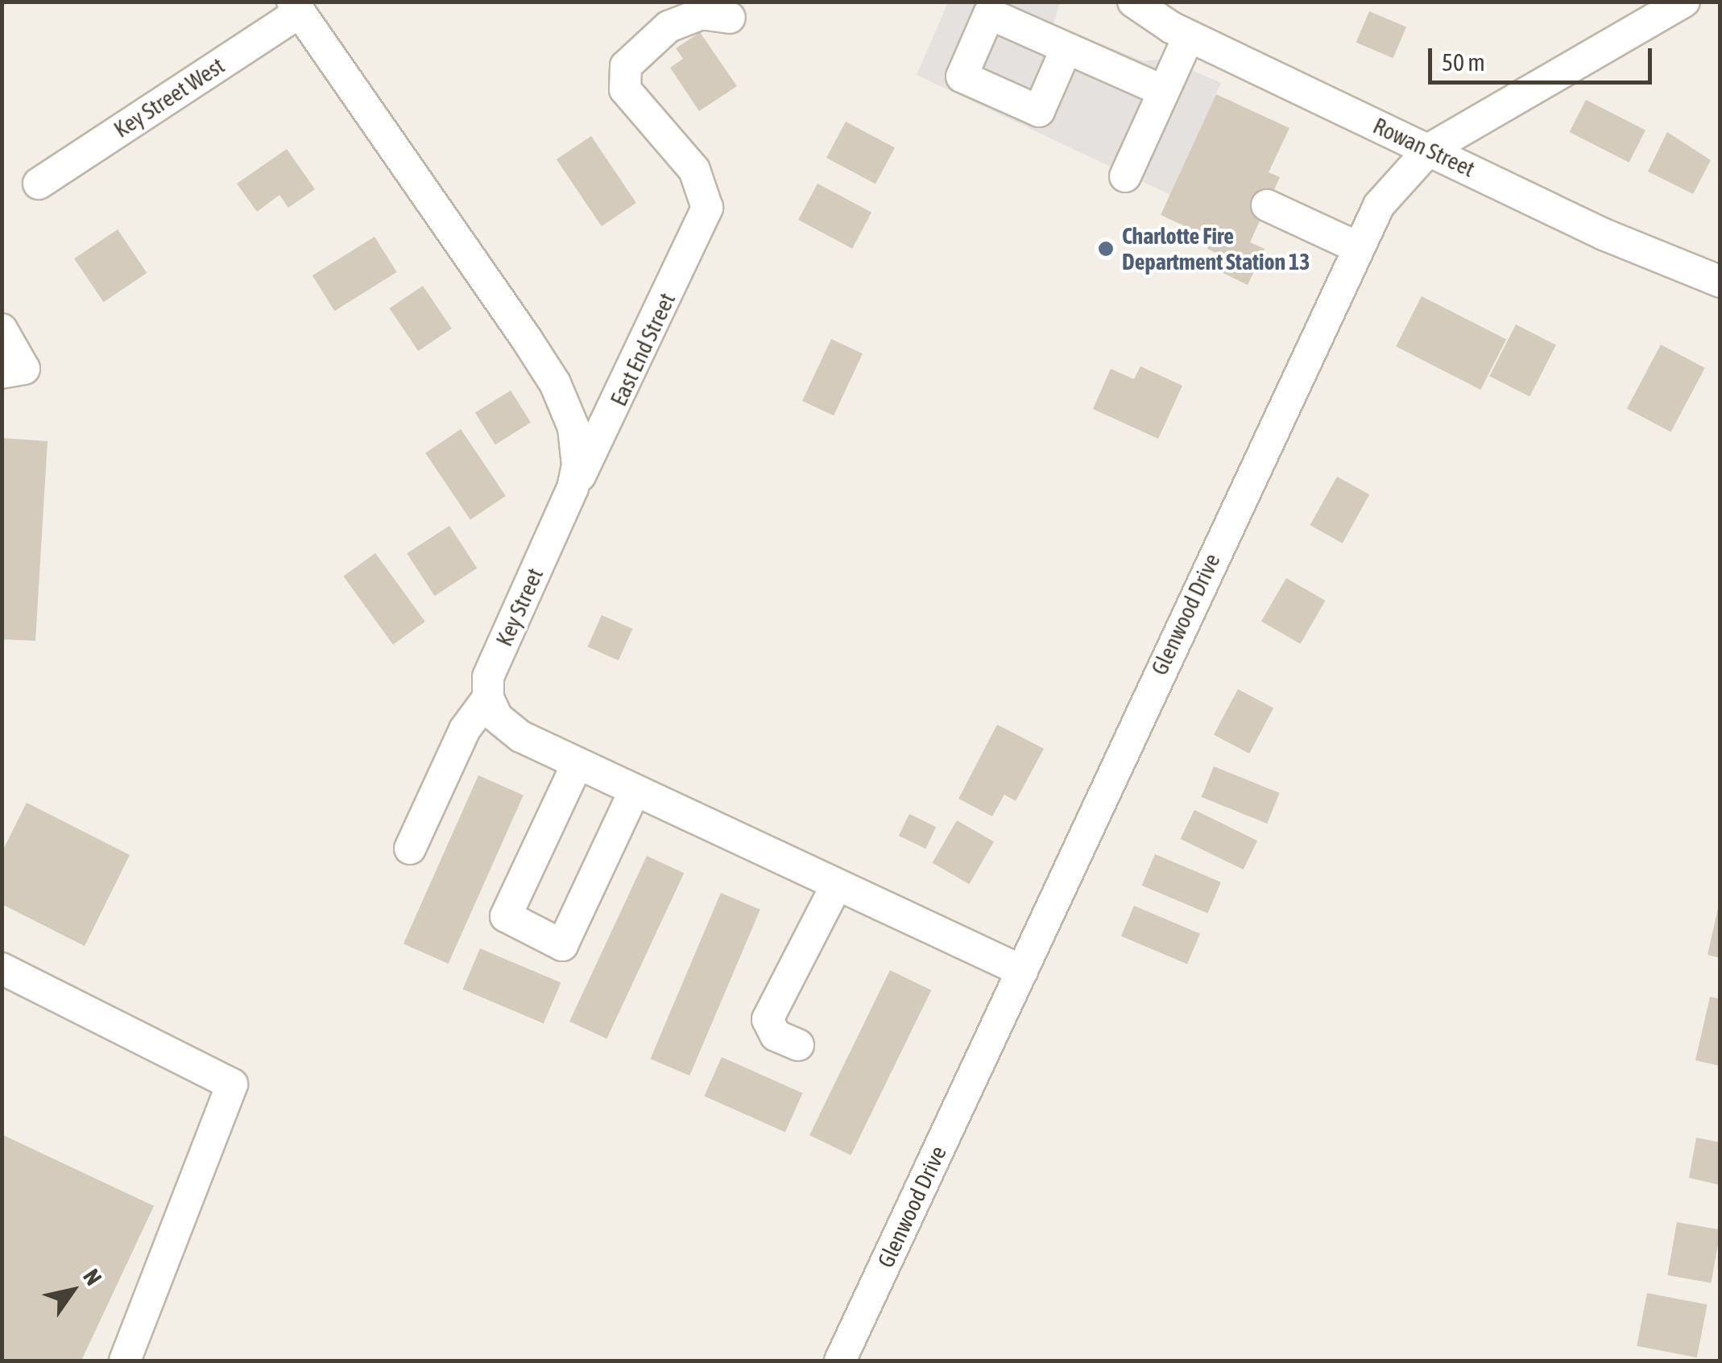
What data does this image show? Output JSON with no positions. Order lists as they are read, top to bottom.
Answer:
{
  "streets": {
    "street": [
      "Key Street West",
      "Rowan Street",
      "East End Street",
      "Key Street",
      "Glenwood Drive"
    ]
  },
  "crossings": [
    ["Key Street West", "Key Street"],
    ["Rowan Street", "Glenwood Drive"],
    ["East End Street", "Key Street"]
  ],
  "places": ["Charlotte Fire Department Station 13"],
  "scale_bar": "50 m",
  "north": "top right"
}
